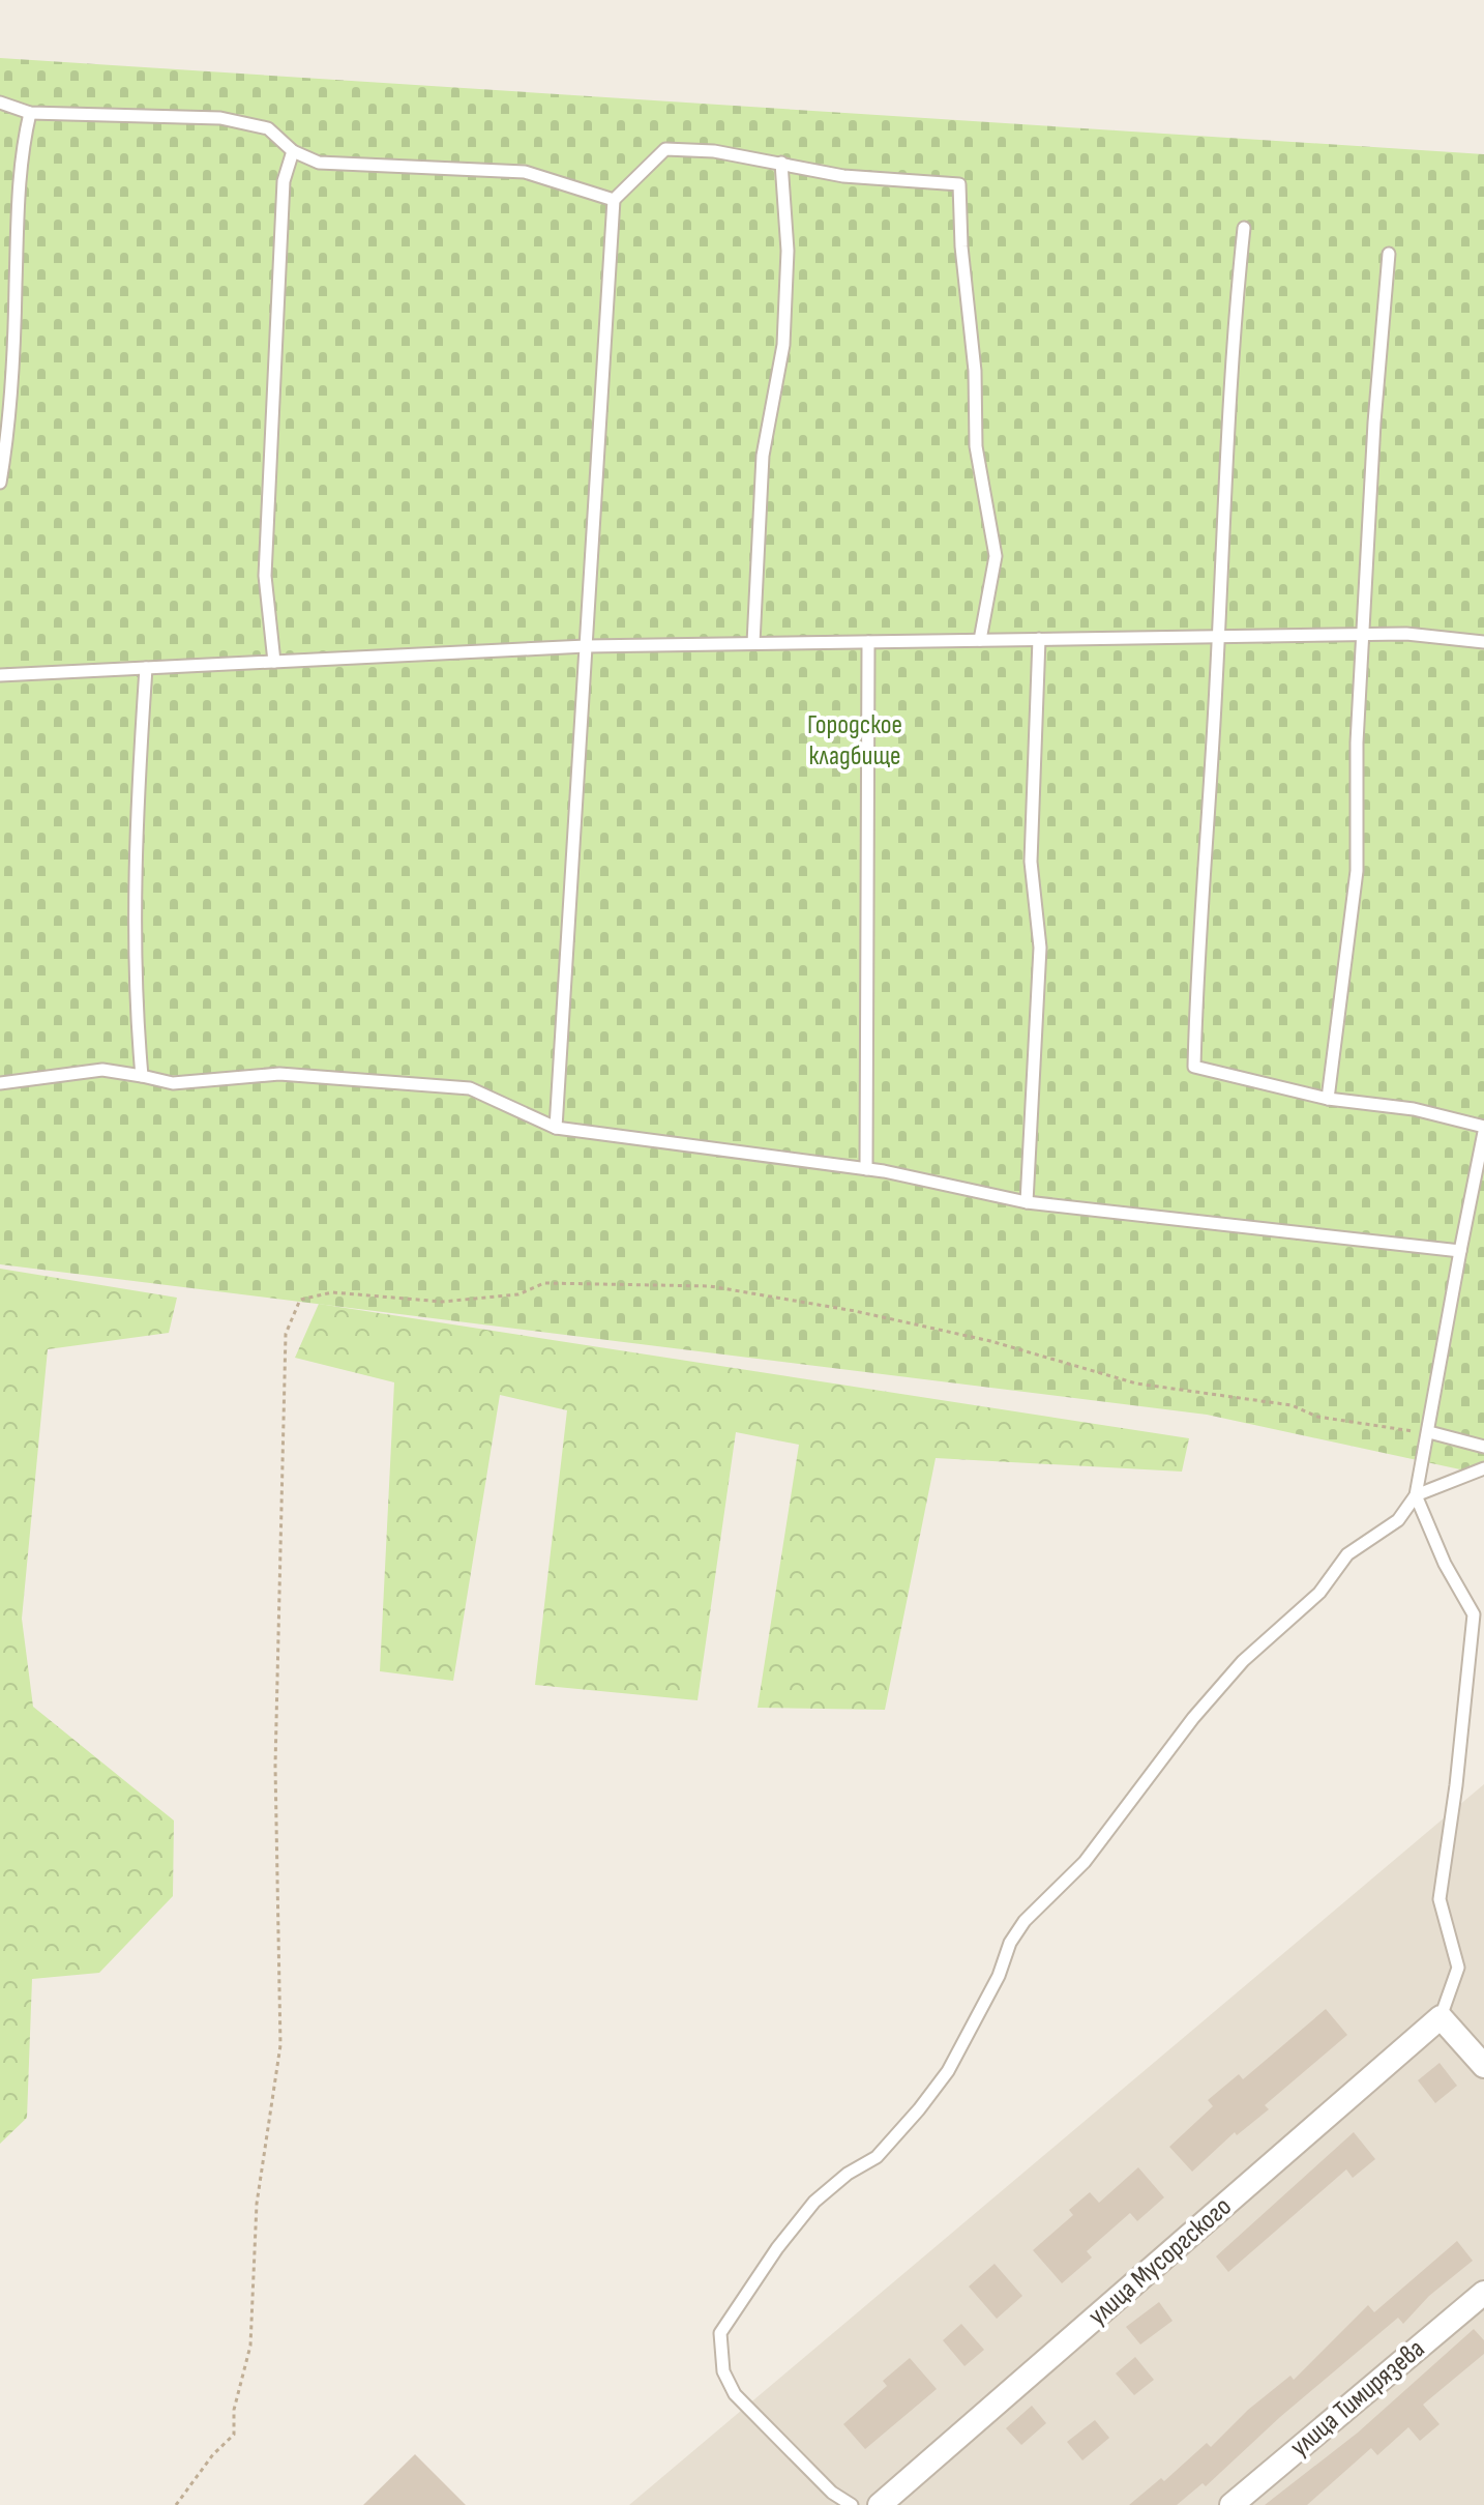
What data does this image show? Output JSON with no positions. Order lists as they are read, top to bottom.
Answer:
{
  "streets": {
    "street": ["улица Мусоргского", "улица Тимирязева"]
  },
  "parks": ["Городское кладбище"]
}
